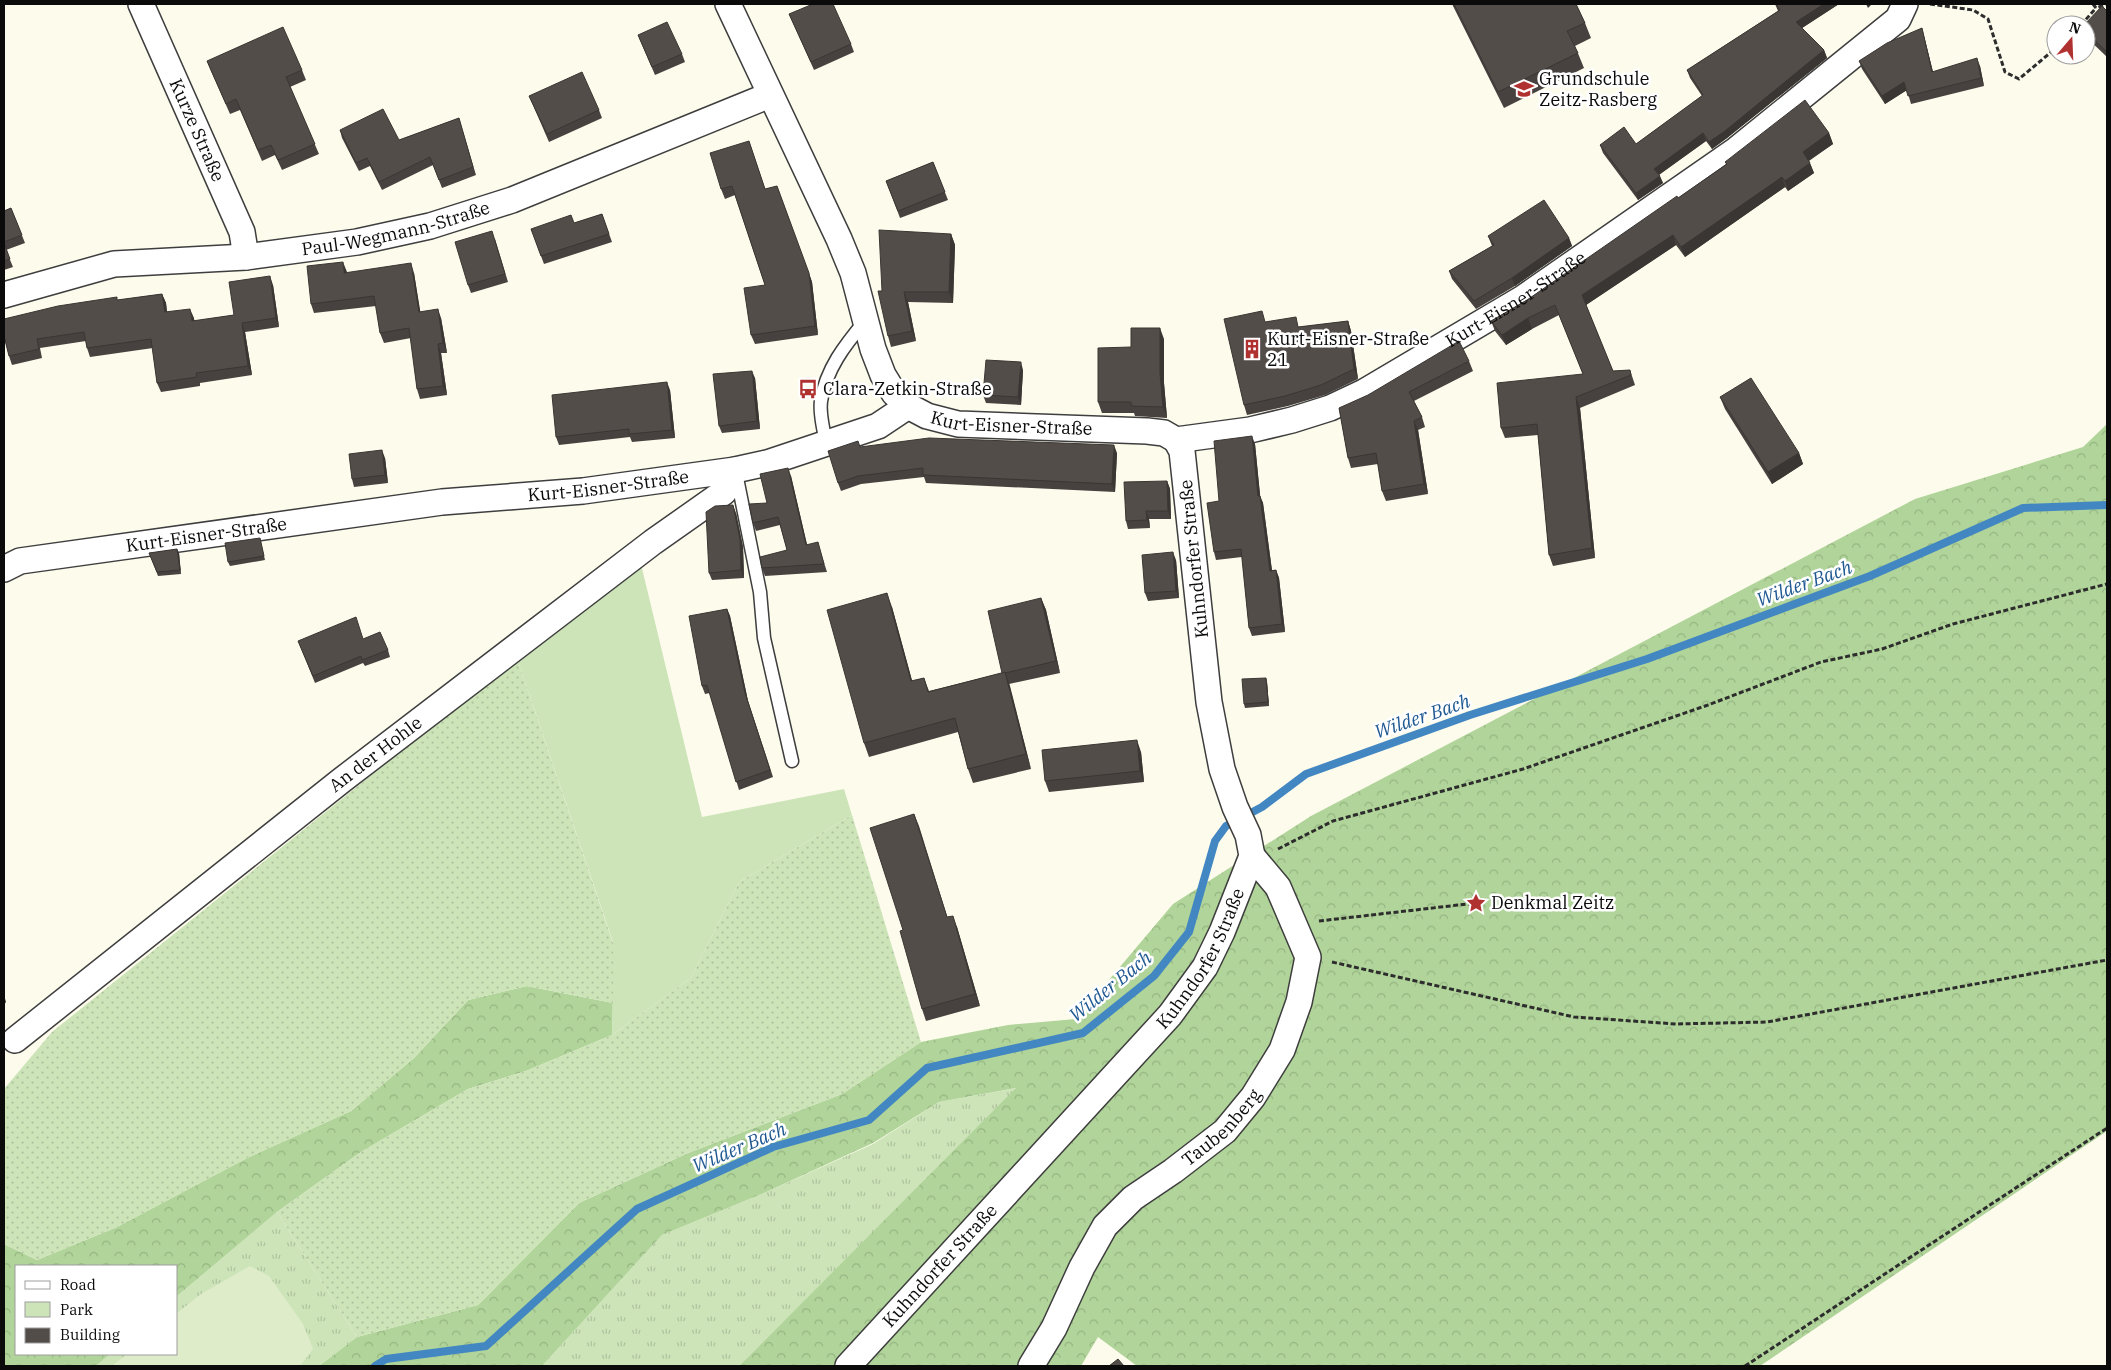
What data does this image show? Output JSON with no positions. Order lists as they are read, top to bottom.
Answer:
{
  "streets": {
    "street": [
      "Kurze Straße",
      "Paul-Wegmann-Straße",
      "Kurt-Eisner-Straße",
      "Kuhndorfer Straße",
      "An der Hohle",
      "Taubenberg"
    ]
  },
  "crossings": [
    ["Kurze Straße", "Paul-Wegmann-Straße"],
    ["Kurt-Eisner-Straße", "Kuhndorfer Straße"],
    ["Kurt-Eisner-Straße", "An der Hohle"]
  ],
  "water": ["Wilder Bach"],
  "places": {
    "school or university": ["Grundschule Zeitz-Rasberg"],
    "building": ["Kurt-Eisner-Straße 21"],
    "bus stop": ["Clara-Zetkin-Straße"],
    "place": ["Denkmal Zeitz"]
  },
  "legend": ["Road", "Park", "Building"],
  "north": "top"
}
